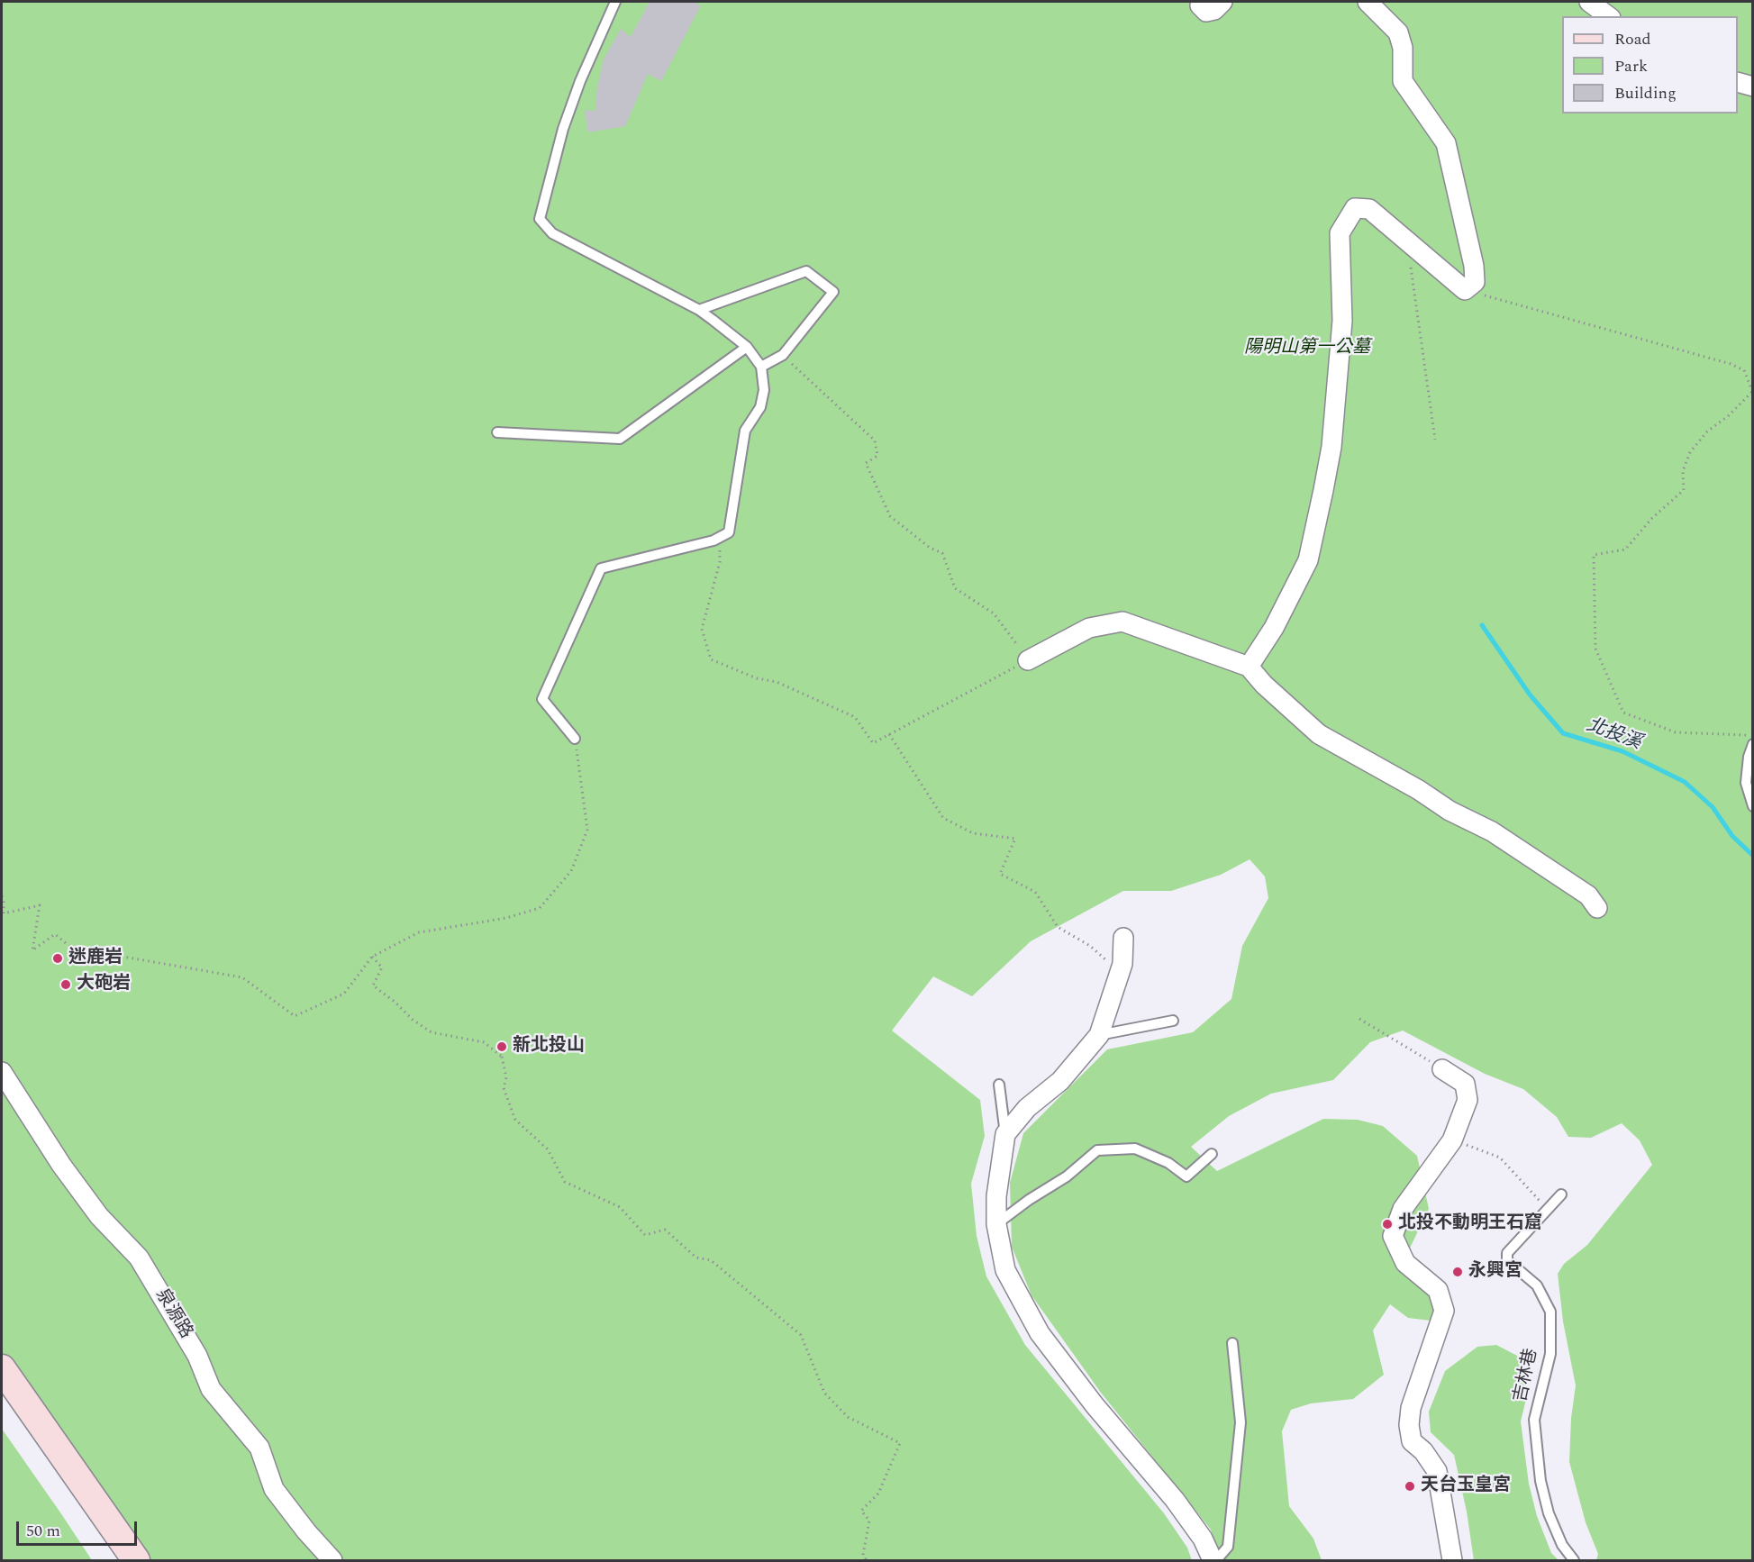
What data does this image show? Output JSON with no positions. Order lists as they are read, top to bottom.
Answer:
{
  "streets": {
    "street": ["泉源路"],
    "lane": ["吉林巷"]
  },
  "water": ["北投溪"],
  "parks": ["陽明山第一公墓"],
  "places": [
    "迷鹿岩",
    "大砲岩",
    "新北投山",
    "北投不動明王石窟",
    "永興宮",
    "天台玉皇宮"
  ],
  "legend": ["Road", "Park", "Building"],
  "scale_bar": "50 m"
}
